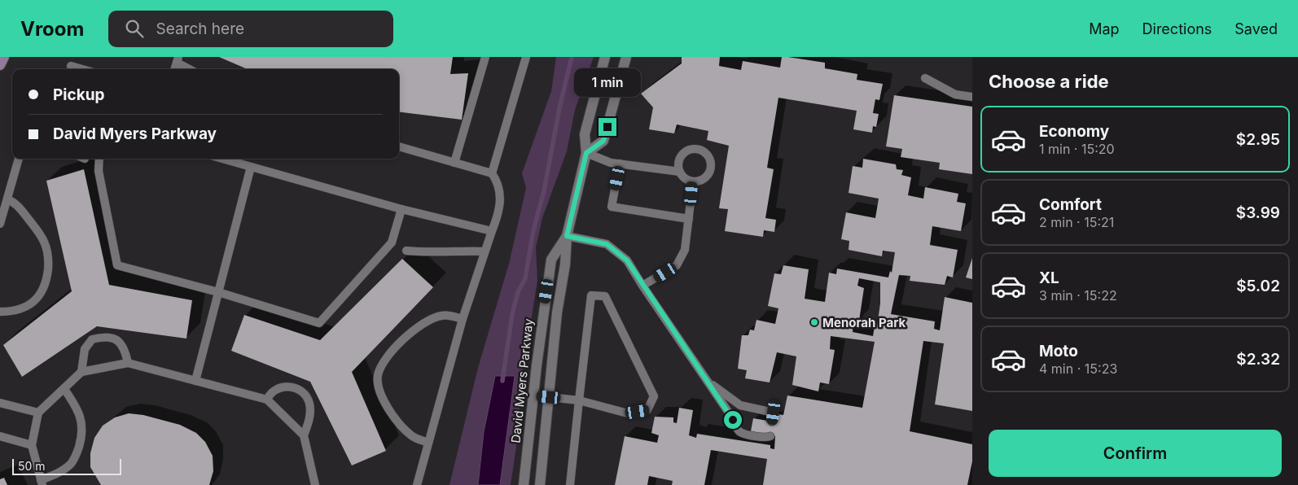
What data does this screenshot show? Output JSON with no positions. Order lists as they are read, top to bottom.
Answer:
{
  "streets": {
    "street": ["David Myers Parkway"]
  },
  "places": ["Menorah Park"],
  "scale_bar": "50 m",
  "page": {
    "header": "Vroom",
    "search": "Search here",
    "nav": ["Map", "Directions", "Saved"],
    "heading": "Choose a ride",
    "bubble": "1 min",
    "banner": ["Pickup", "David Myers Parkway"],
    "list": [
      {
        "name": "Economy",
        "note": "1 min · 15:20",
        "value": "$2.95"
      },
      {
        "name": "Comfort",
        "note": "2 min · 15:21",
        "value": "$3.99"
      },
      {
        "name": "XL",
        "note": "3 min · 15:22",
        "value": "$5.02"
      },
      {
        "name": "Moto",
        "note": "4 min · 15:23",
        "value": "$2.32"
      }
    ],
    "buttons": "Confirm",
    "scale": "50 m"
  }
}
